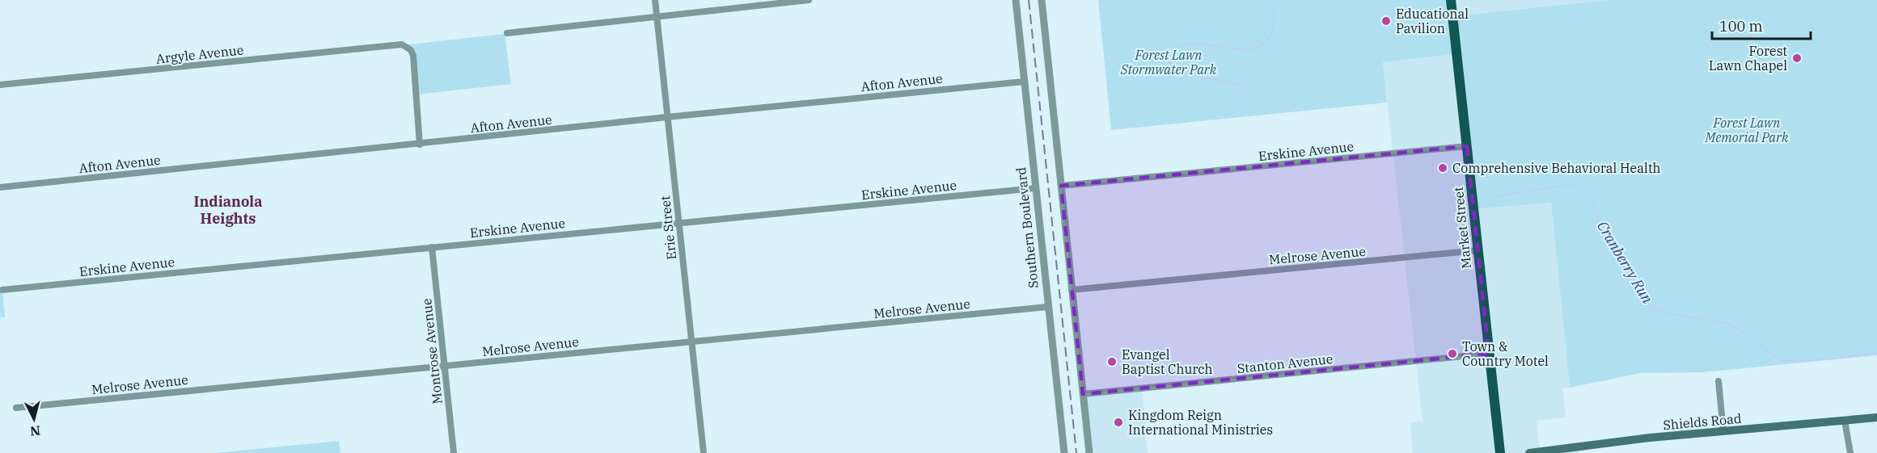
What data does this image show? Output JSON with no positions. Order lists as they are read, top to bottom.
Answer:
{
  "streets": {
    "main road": ["Market Street", "Shields Road"],
    "street": [
      "Argyle Avenue",
      "Afton Avenue",
      "Erskine Avenue",
      "Erie Street",
      "Southern Boulevard",
      "Melrose Avenue",
      "Montrose Avenue",
      "Stanton Avenue"
    ]
  },
  "crossings": [
    ["Argyle Avenue", "Afton Avenue"],
    ["Afton Avenue", "Erie Street"],
    ["Afton Avenue", "Southern Boulevard"],
    ["Erskine Avenue", "Erie Street"],
    ["Erskine Avenue", "Southern Boulevard"],
    ["Erskine Avenue", "Market Street"],
    ["Erskine Avenue", "Montrose Avenue"],
    ["Erie Street", "Melrose Avenue"],
    ["Southern Boulevard", "Melrose Avenue"],
    ["Market Street", "Melrose Avenue"],
    ["Market Street", "Stanton Avenue"],
    ["Melrose Avenue", "Montrose Avenue"]
  ],
  "districts": ["Indianola Heights"],
  "water": ["Cranberry Run"],
  "parks": ["Forest Lawn Stormwater Park", "Forest Lawn Memorial Park"],
  "places": [
    "Educational Pavilion",
    "Forest Lawn Chapel",
    "Comprehensive Behavioral Health",
    "Town & Country Motel",
    "Evangel Baptist Church",
    "Kingdom Reign International Ministries"
  ],
  "scale_bar": "100 m",
  "north": "bottom"
}
